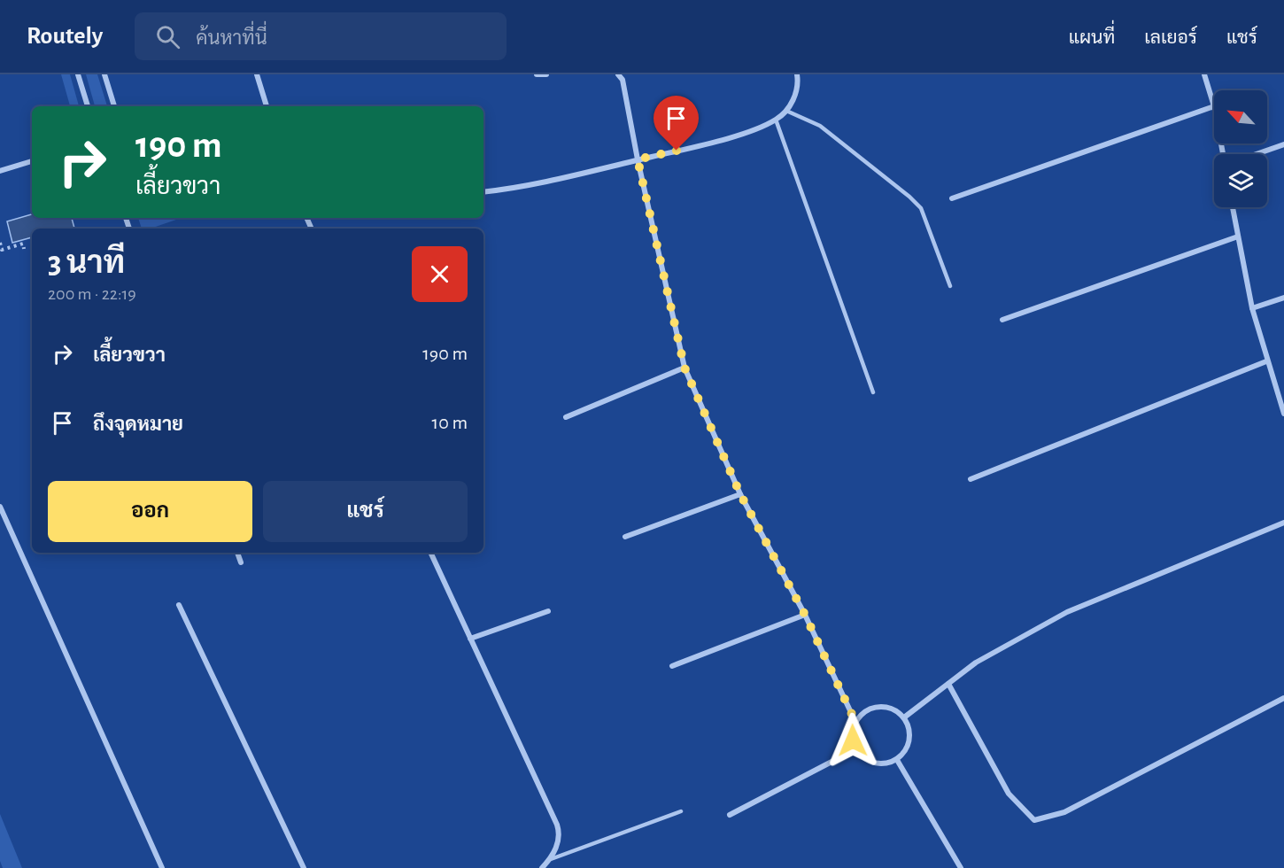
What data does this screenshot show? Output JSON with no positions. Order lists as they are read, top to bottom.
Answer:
{
  "north": "top left",
  "page": {
    "header": "Routely",
    "search": "ค้นหาที่นี่",
    "nav": ["แผนที่", "เลเยอร์", "แชร์"],
    "turn": ["190 m", "เลี้ยวขวา"],
    "heading": ["3 นาที", "200 m · 22:19"],
    "list": [
      {
        "name": "เลี้ยวขวา",
        "value": "190 m"
      },
      {
        "name": "ถึงจุดหมาย",
        "value": "10 m"
      }
    ],
    "buttons": ["ออก", "แชร์"]
  }
}
